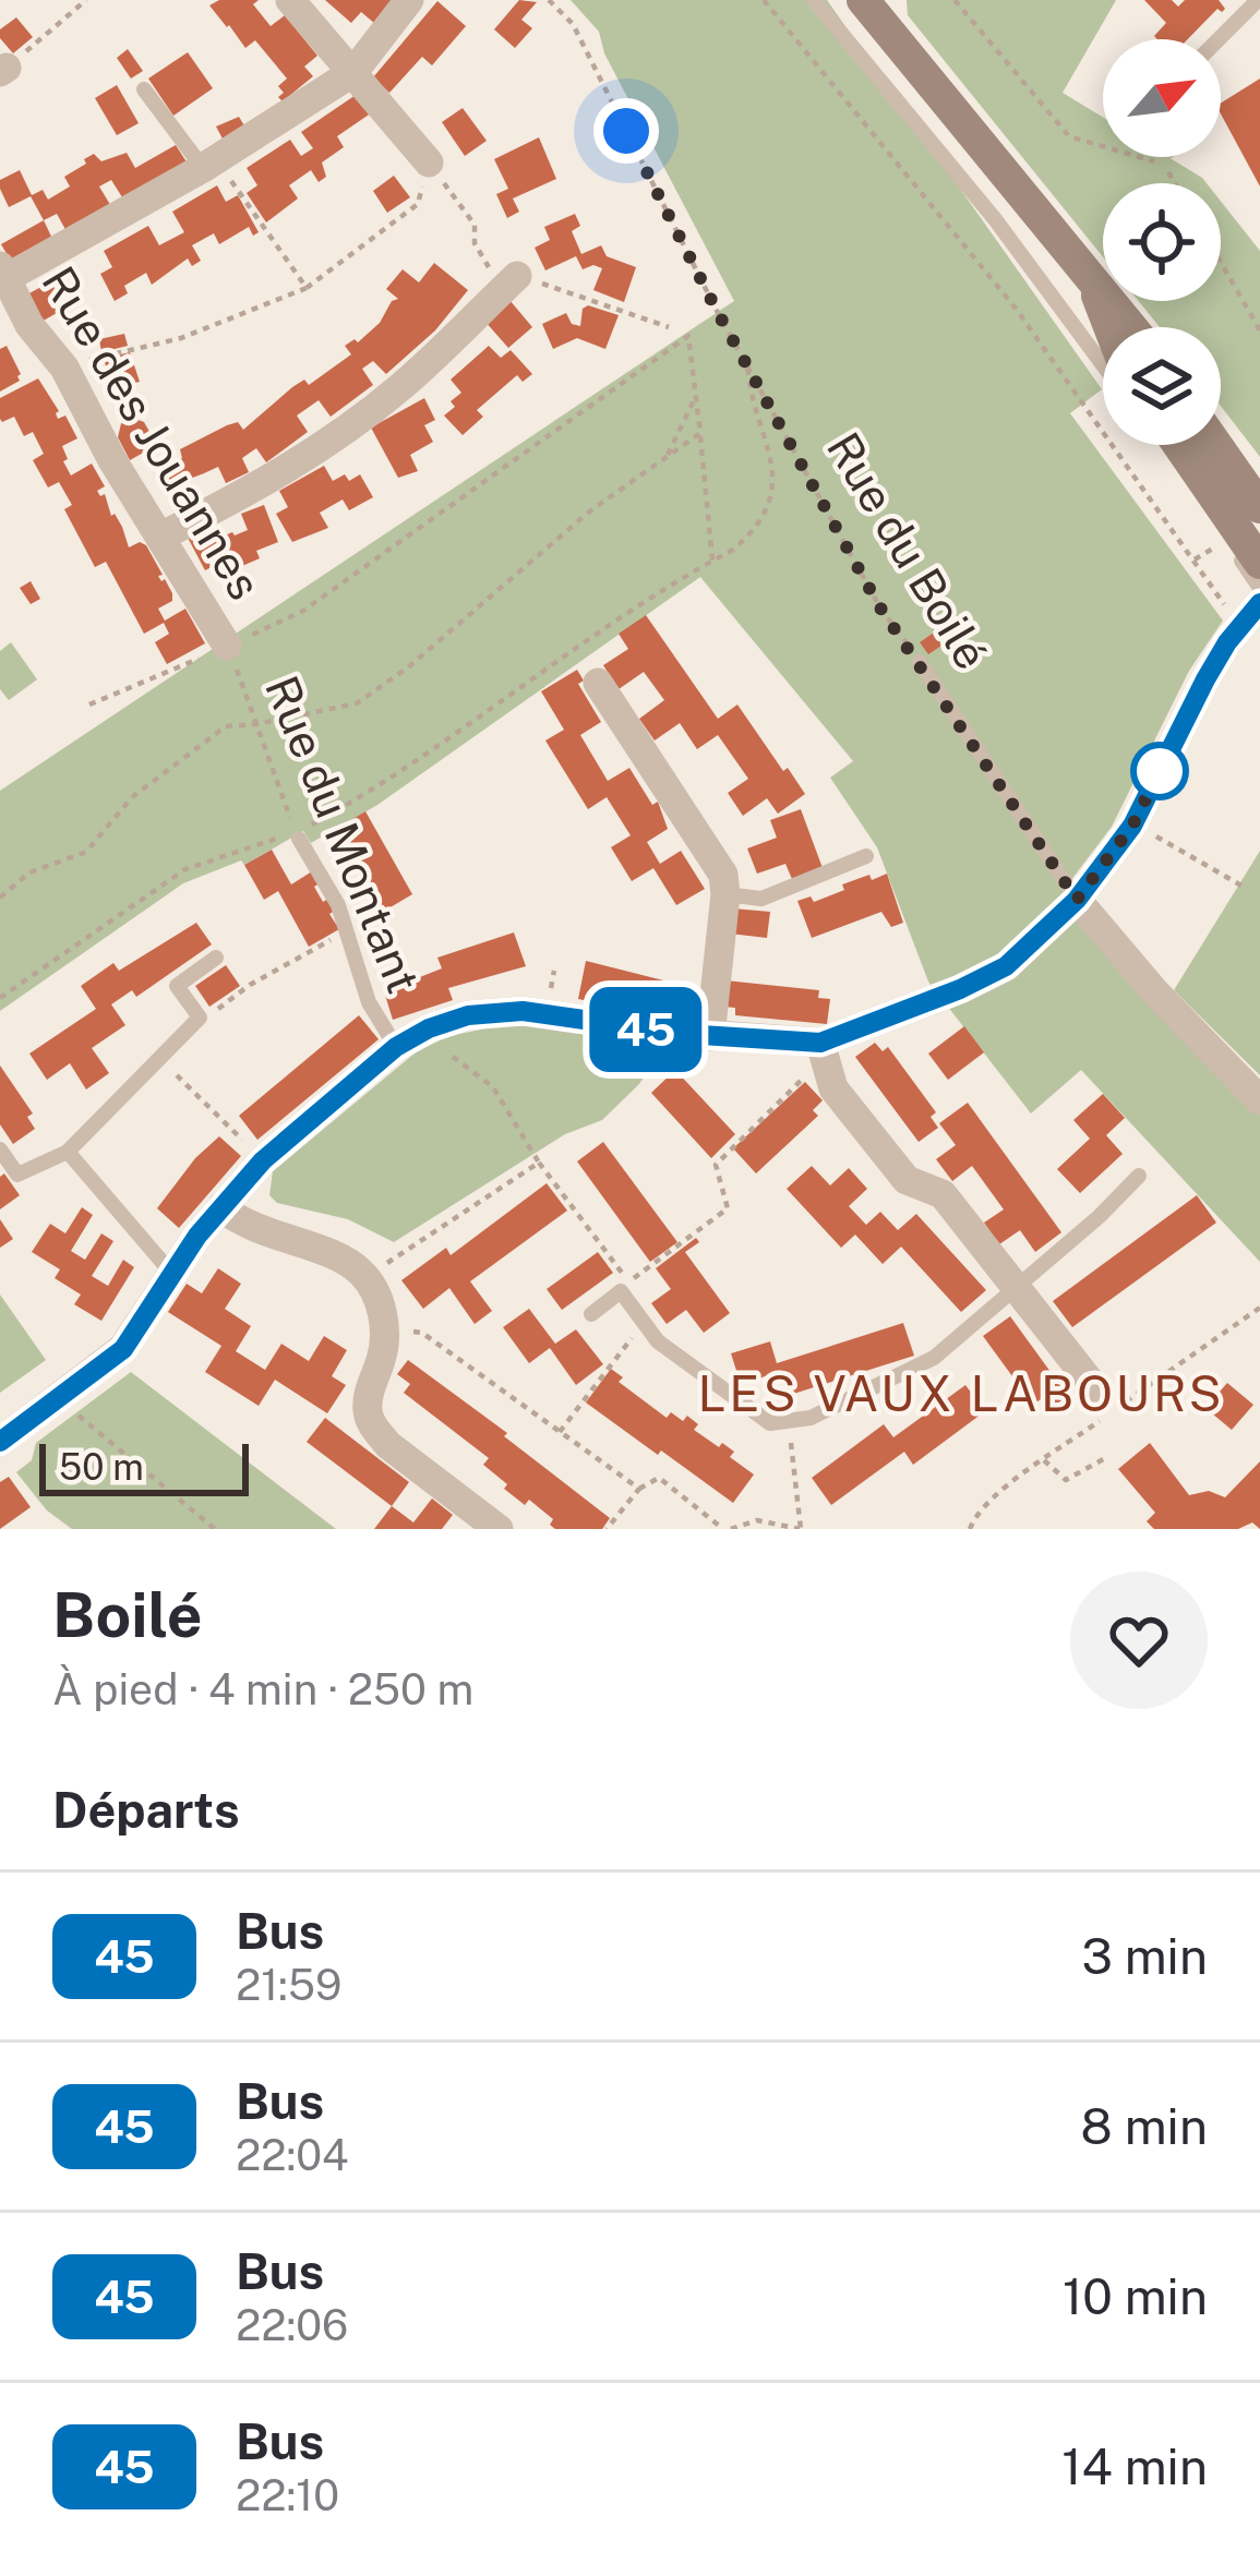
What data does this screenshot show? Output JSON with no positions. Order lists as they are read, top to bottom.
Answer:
{
  "streets": {
    "street": ["Rue des Jouannes", "Rue du Boilé"],
    "lane": ["Rue du Montant"]
  },
  "crossings": [
    ["Rue des Jouannes", "Rue du Montant"]
  ],
  "districts": ["LES VAUX LABOURS"],
  "lines": ["bus line 45"],
  "scale_bar": "50 m",
  "north": "top right",
  "page": {
    "on_map": "45",
    "scale": "50 m",
    "heading": [
      ["Boilé", "À pied · 4 min · 250 m"],
      "Départs"
    ],
    "list": [
      {
        "mark": "45",
        "name": "Bus",
        "note": "21:59",
        "value": "3 min"
      },
      {
        "mark": "45",
        "name": "Bus",
        "note": "22:04",
        "value": "8 min"
      },
      {
        "mark": "45",
        "name": "Bus",
        "note": "22:06",
        "value": "10 min"
      },
      {
        "mark": "45",
        "name": "Bus",
        "note": "22:10",
        "value": "14 min"
      }
    ]
  }
}
